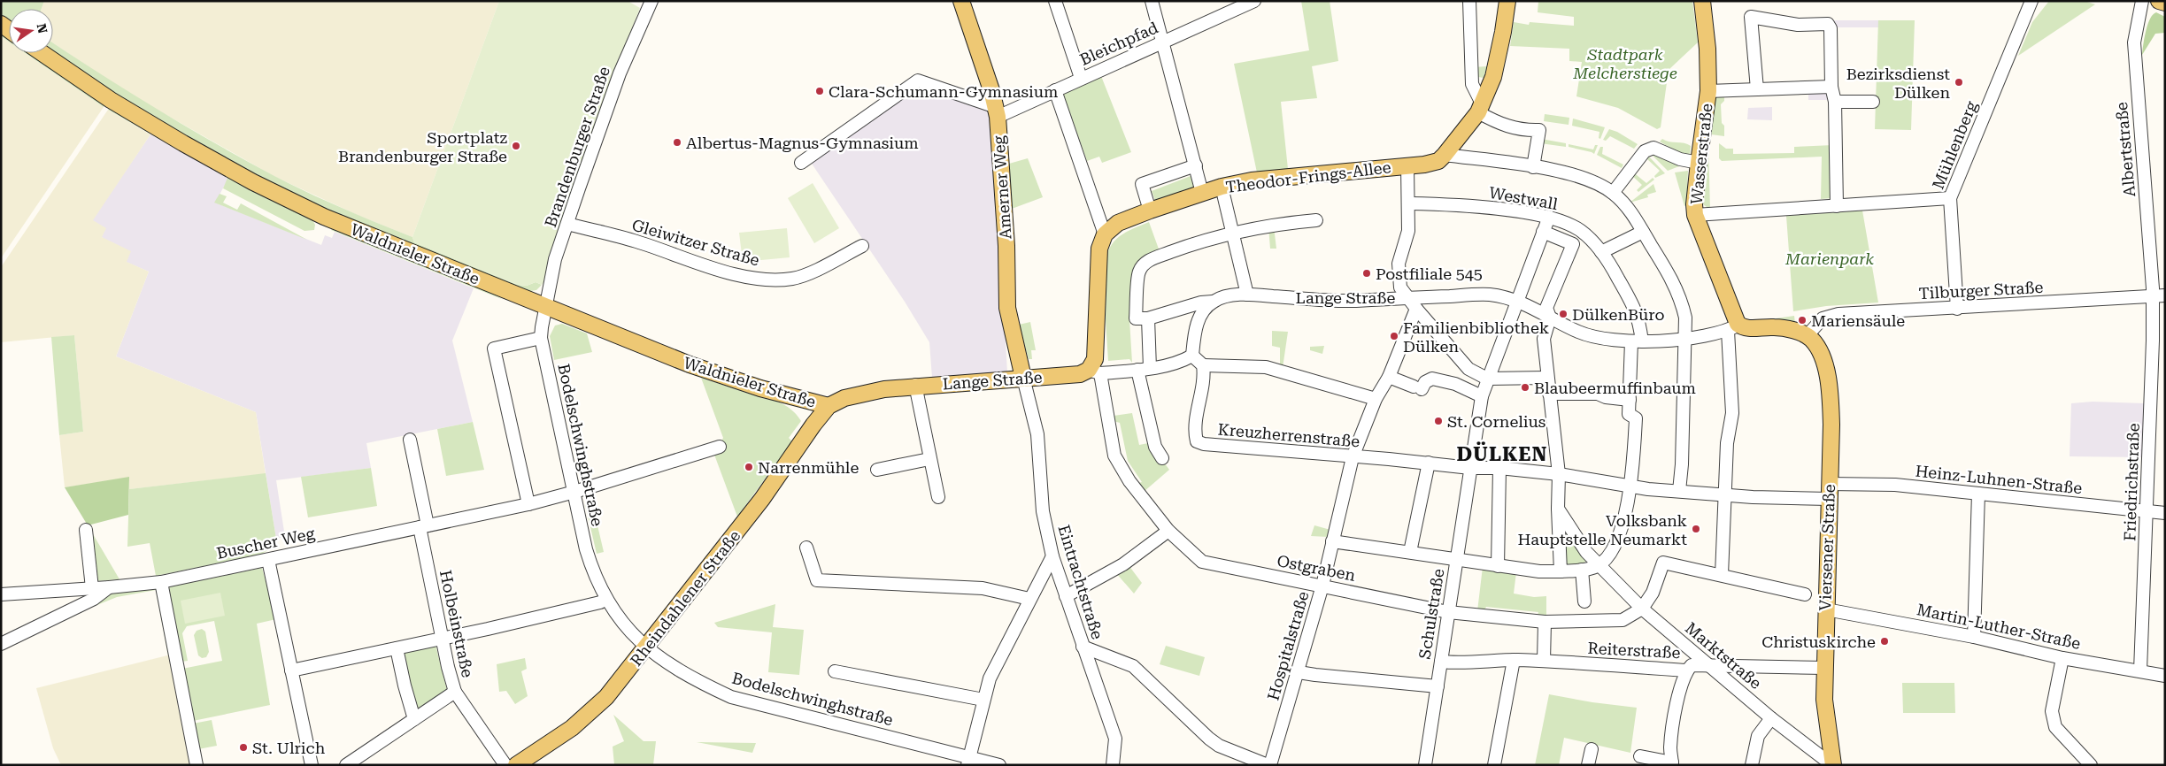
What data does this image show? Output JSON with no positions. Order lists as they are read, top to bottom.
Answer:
{
  "streets": {
    "main road": [
      "Wasserstraße",
      "Theodor-Frings-Allee",
      "Amerner Weg",
      "Waldnieler Straße",
      "Lange Straße",
      "Viersener Straße",
      "Rheindahlener Straße"
    ],
    "street": [
      "Bleichpfad",
      "Mühlenberg",
      "Brandenburger Straße",
      "Albertstraße",
      "Westwall",
      "Gleiwitzer Straße",
      "Tilburger Straße",
      "Kreuzherrenstraße",
      "Bodelschwinghstraße",
      "Heinz-Luhnen-Straße",
      "Friedrichstraße",
      "Buscher Weg",
      "Ostgraben",
      "Eintrachtstraße",
      "Schulstraße",
      "Holbeinstraße",
      "Martin-Luther-Straße",
      "Hospitalstraße",
      "Reiterstraße",
      "Marktstraße"
    ]
  },
  "crossings": [
    ["Bleichpfad", "Amerner Weg"],
    ["Mühlenberg", "Tilburger Straße"],
    ["Brandenburger Straße", "Gleiwitzer Straße"],
    ["Brandenburger Straße", "Waldnieler Straße"],
    ["Brandenburger Straße", "Bodelschwinghstraße"],
    ["Albertstraße", "Tilburger Straße"],
    ["Albertstraße", "Friedrichstraße"],
    ["Wasserstraße", "Lange Straße"],
    ["Amerner Weg", "Lange Straße"],
    ["Amerner Weg", "Eintrachtstraße"],
    ["Westwall", "Lange Straße"],
    ["Westwall", "Schulstraße"],
    ["Waldnieler Straße", "Lange Straße"],
    ["Waldnieler Straße", "Bodelschwinghstraße"],
    ["Waldnieler Straße", "Rheindahlener Straße"],
    ["Tilburger Straße", "Lange Straße"],
    ["Tilburger Straße", "Friedrichstraße"],
    ["Tilburger Straße", "Viersener Straße"],
    ["Lange Straße", "Viersener Straße"],
    ["Lange Straße", "Ostgraben"],
    ["Lange Straße", "Eintrachtstraße"],
    ["Lange Straße", "Rheindahlener Straße"],
    ["Lange Straße", "Schulstraße"],
    ["Kreuzherrenstraße", "Heinz-Luhnen-Straße"],
    ["Kreuzherrenstraße", "Schulstraße"],
    ["Kreuzherrenstraße", "Hospitalstraße"],
    ["Bodelschwinghstraße", "Buscher Weg"],
    ["Bodelschwinghstraße", "Rheindahlener Straße"],
    ["Heinz-Luhnen-Straße", "Friedrichstraße"],
    ["Heinz-Luhnen-Straße", "Viersener Straße"],
    ["Friedrichstraße", "Martin-Luther-Straße"],
    ["Buscher Weg", "Holbeinstraße"],
    ["Viersener Straße", "Martin-Luther-Straße"],
    ["Viersener Straße", "Reiterstraße"],
    ["Viersener Straße", "Marktstraße"],
    ["Ostgraben", "Schulstraße"],
    ["Ostgraben", "Hospitalstraße"],
    ["Ostgraben", "Marktstraße"],
    ["Schulstraße", "Reiterstraße"],
    ["Reiterstraße", "Marktstraße"]
  ],
  "districts": ["DÜLKEN"],
  "parks": ["Stadtpark Melcherstiege", "Marienpark"],
  "places": [
    "Bezirksdienst Dülken",
    "Clara-Schumann-Gymnasium",
    "Albertus-Magnus-Gymnasium",
    "Sportplatz Brandenburger Straße",
    "Postfiliale 545",
    "DülkenBüro",
    "Mariensäule",
    "Familienbibliothek Dülken",
    "Blaubeermuffinbaum",
    "St. Cornelius",
    "Narrenmühle",
    "Volksbank Hauptstelle Neumarkt",
    "Christuskirche",
    "St. Ulrich"
  ],
  "north": "right"
}
